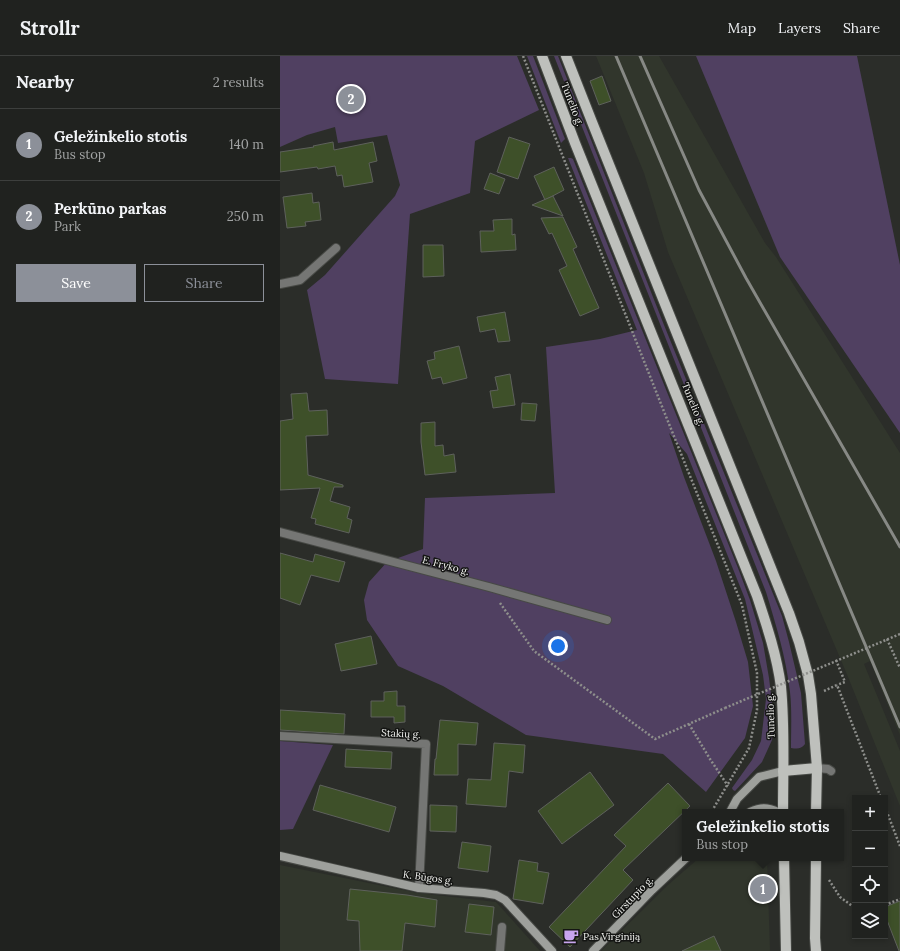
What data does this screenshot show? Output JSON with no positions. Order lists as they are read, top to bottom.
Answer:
{
  "streets": {
    "main road": ["Tunelio g."],
    "street": [
      "E. Fryko g.",
      "Stakių g.",
      "K. Būgos g.",
      "Girstupio g."
    ]
  },
  "crossings": [
    ["Stakių g.", "K. Būgos g."]
  ],
  "places": {
    "cafe": ["Pas Virginiją"]
  },
  "page": {
    "header": "Strollr",
    "nav": ["Map", "Layers", "Share"],
    "heading": ["Nearby", "2 results"],
    "pins": ["2", "1"],
    "list": [
      {
        "mark": "1",
        "name": "Geležinkelio stotis",
        "note": "Bus stop",
        "value": "140 m"
      },
      {
        "mark": "2",
        "name": "Perkūno parkas",
        "note": "Park",
        "value": "250 m"
      }
    ],
    "buttons": ["Save", "Share"],
    "map_buttons": ["+", "−"],
    "popup": ["Geležinkelio stotis", "Bus stop"]
  }
}
